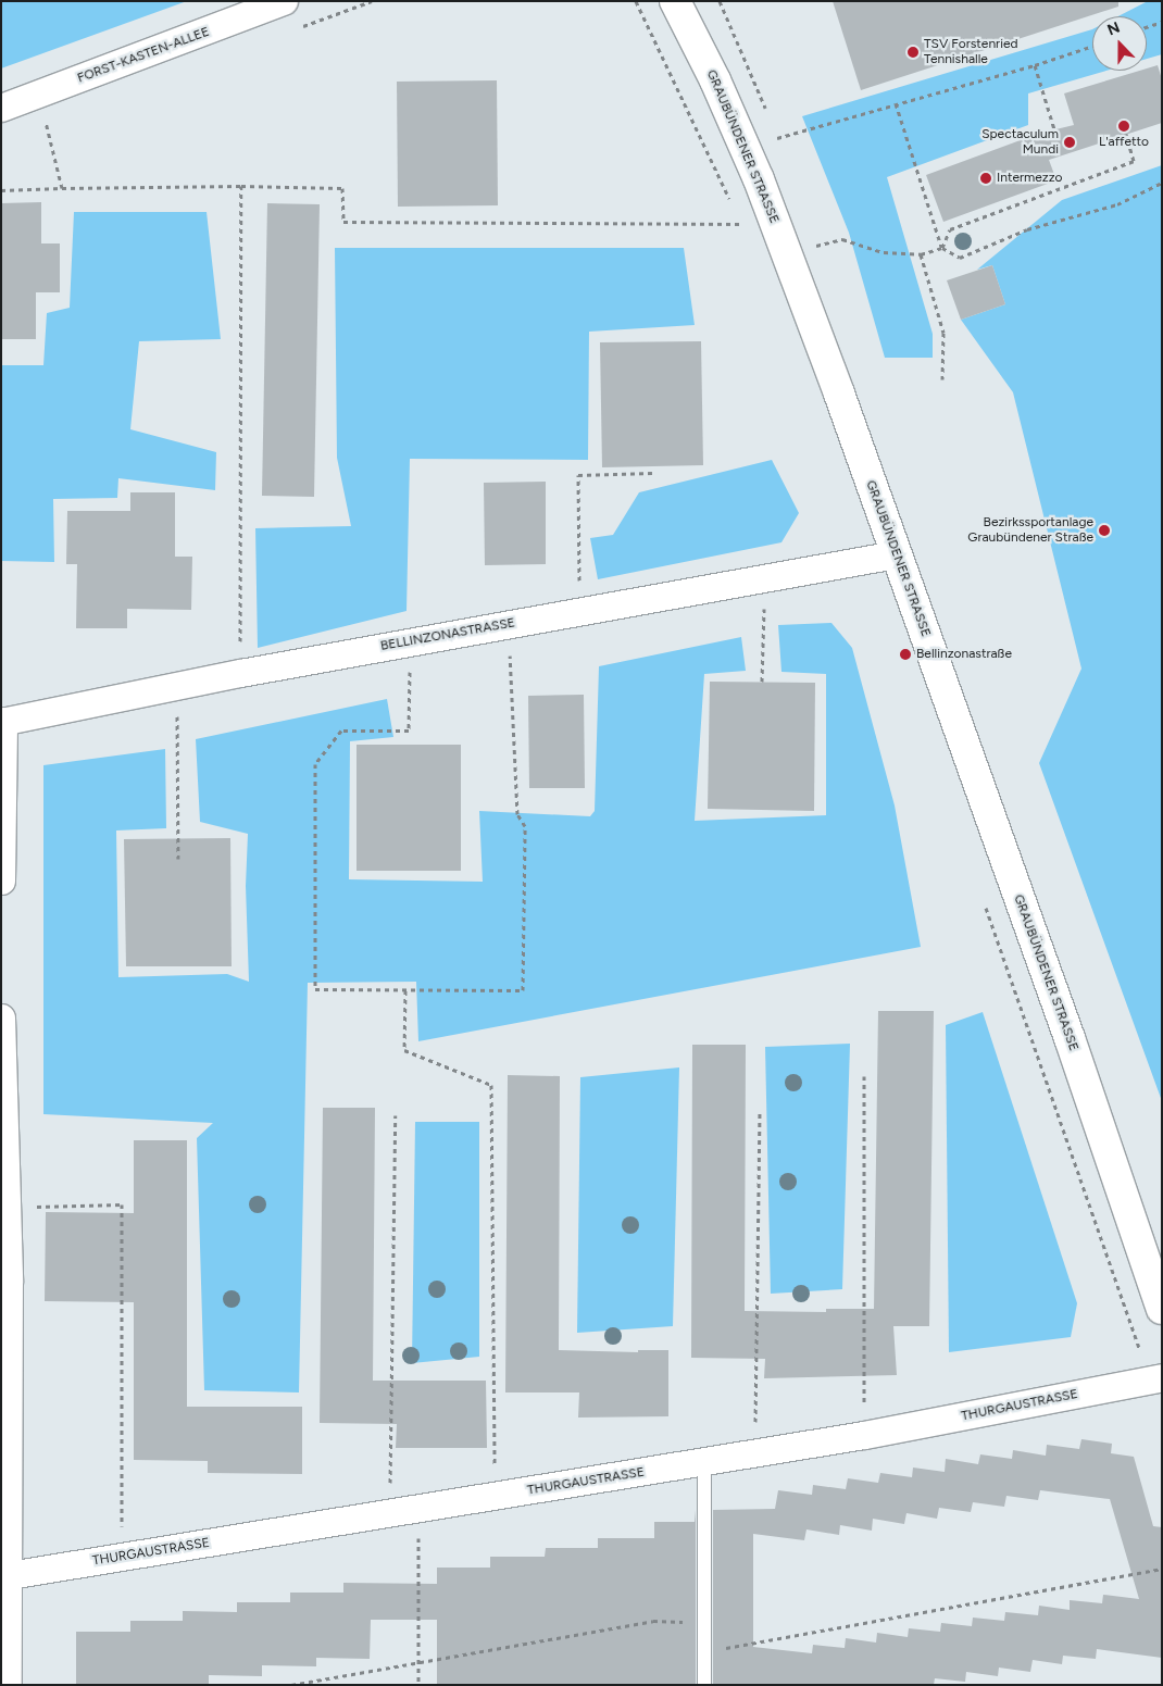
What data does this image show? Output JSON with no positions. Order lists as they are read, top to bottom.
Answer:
{
  "streets": {
    "street": [
      "FORST-KASTEN-ALLEE",
      "GRAUBÜNDENER STRASSE",
      "BELLINZONASTRASSE",
      "THURGAUSTRASSE"
    ]
  },
  "crossings": [
    ["GRAUBÜNDENER STRASSE", "BELLINZONASTRASSE"]
  ],
  "places": [
    "TSV Forstenried Tennishalle",
    "L'affetto",
    "Spectaculum Mundi",
    "Intermezzo",
    "Bezirkssportanlage Graubündener Straße",
    "Bellinzonastraße"
  ],
  "north": "top"
}
